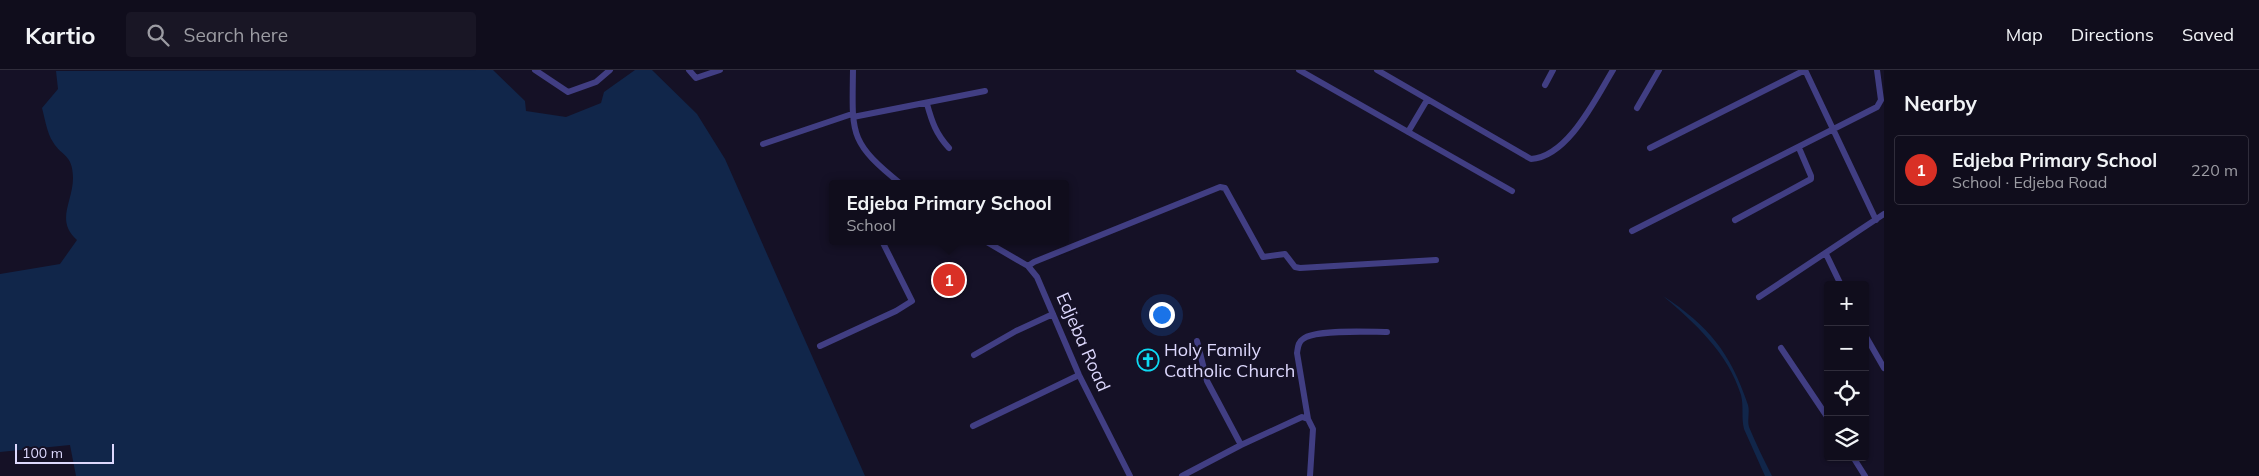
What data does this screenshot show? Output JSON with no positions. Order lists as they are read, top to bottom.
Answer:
{
  "streets": {
    "street": ["Edjeba Road"]
  },
  "places": {
    "church": ["Holy Family Catholic Church"]
  },
  "scale_bar": "100 m",
  "page": {
    "header": "Kartio",
    "search": "Search here",
    "nav": ["Map", "Directions", "Saved"],
    "heading": "Nearby",
    "list": [
      {
        "mark": "1",
        "name": "Edjeba Primary School",
        "note": "School · Edjeba Road",
        "value": "220 m"
      }
    ],
    "popup": ["Edjeba Primary School", "School"],
    "pins": "1",
    "map_buttons": ["+", "−"],
    "scale": "100 m"
  }
}
